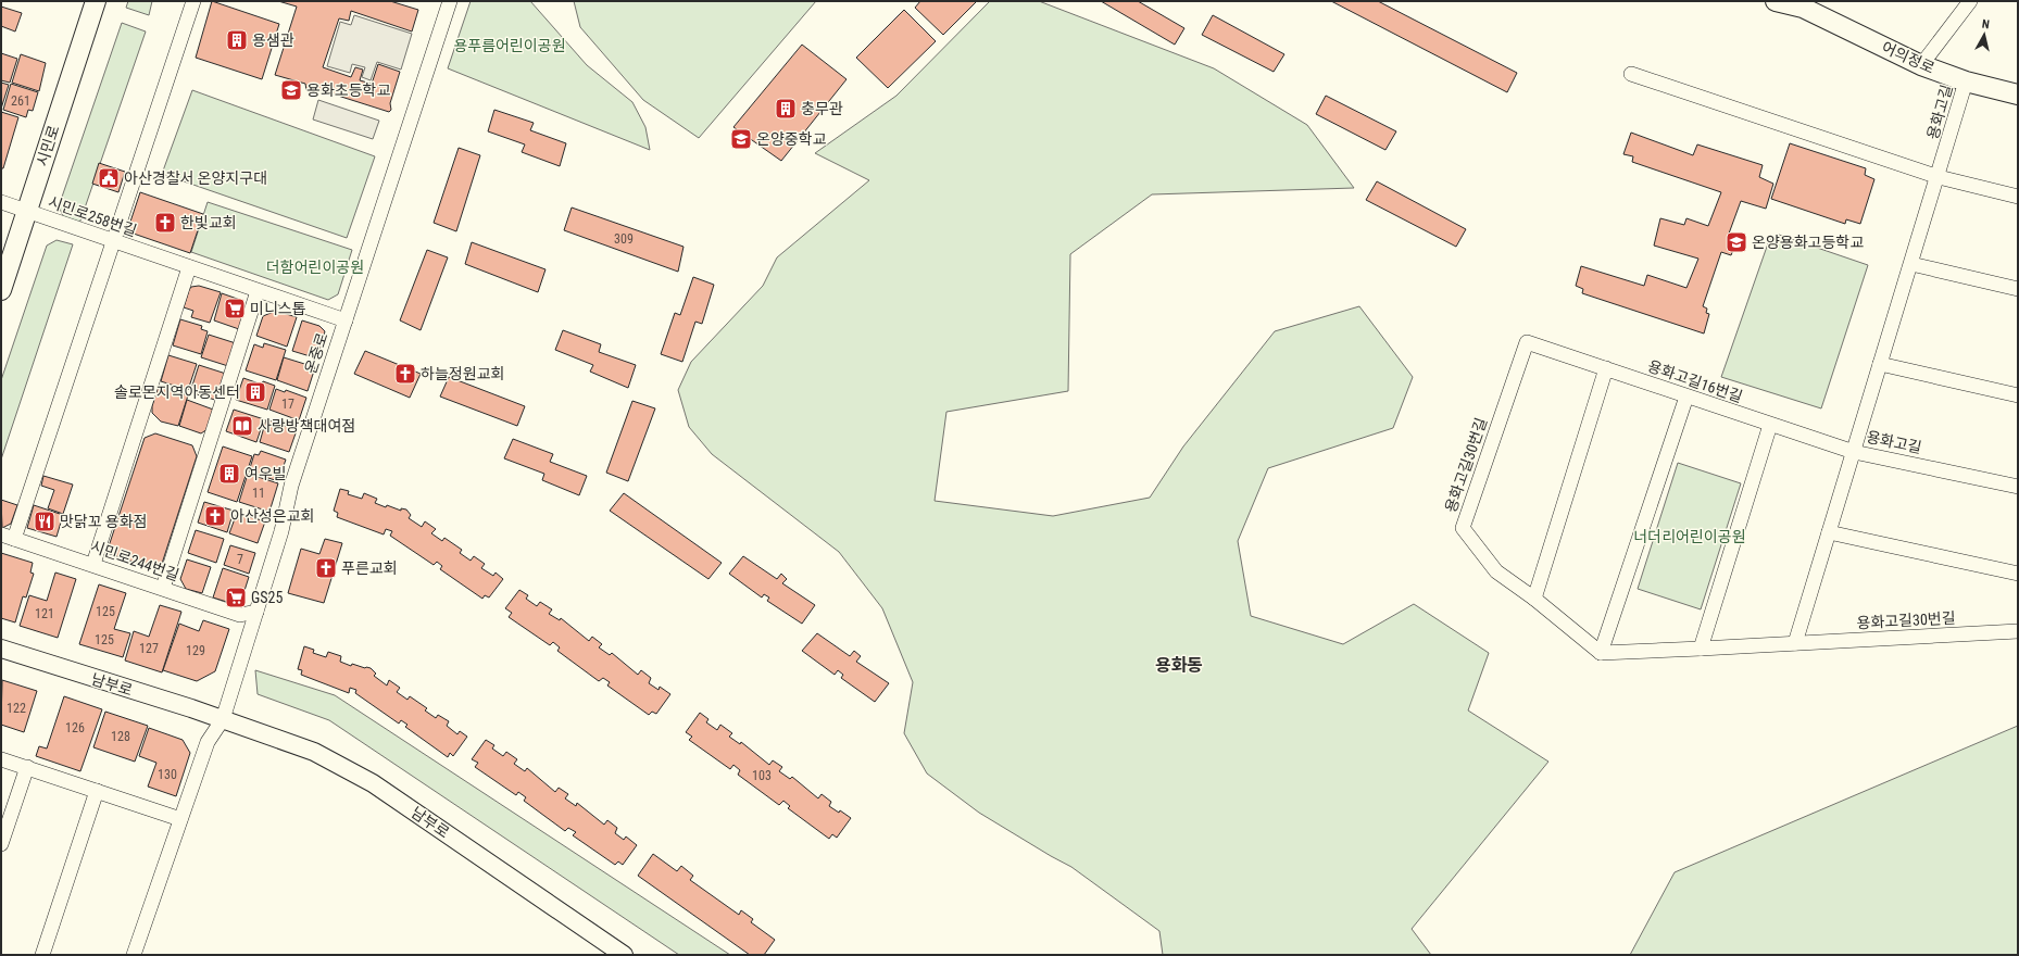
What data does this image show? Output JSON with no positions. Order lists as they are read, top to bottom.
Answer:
{
  "streets": {
    "main road": ["어의정로", "시민로"],
    "street": [
      "용화고길",
      "시민로258번길",
      "온중로",
      "용화고길16번길",
      "용화고길30번길",
      "시민로244번길",
      "남부로"
    ]
  },
  "crossings": [
    ["어의정로", "용화고길"],
    ["용화고길", "용화고길16번길"],
    ["시민로", "시민로258번길"],
    ["시민로258번길", "온중로"],
    ["온중로", "시민로244번길"],
    ["온중로", "남부로"],
    ["용화고길16번길", "용화고길30번길"]
  ],
  "districts": ["용화동"],
  "parks": ["용푸름어린이공원", "더함어린이공원", "너더리어린이공원"],
  "places": {
    "building": [
      "용샘관",
      "충무관",
      "솔로몬지역아동센터",
      "여우빌"
    ],
    "school or university": ["용화초등학교", "온양중학교", "온양용화고등학교"],
    "public building": ["아산경찰서 온양지구대"],
    "church": [
      "한빛교회",
      "하늘정원교회",
      "아산성은교회",
      "푸른교회"
    ],
    "supermarket": ["미니스톱", "GS25"],
    "library": ["사랑방책대여점"],
    "restaurant": ["맛닭꼬 용화점"]
  },
  "house_numbers": [
    "261",
    "309",
    "17",
    "11",
    "7",
    "125",
    "121",
    "125",
    "127",
    "129",
    "122",
    "126",
    "128",
    "130",
    "103"
  ],
  "north": "top"
}
